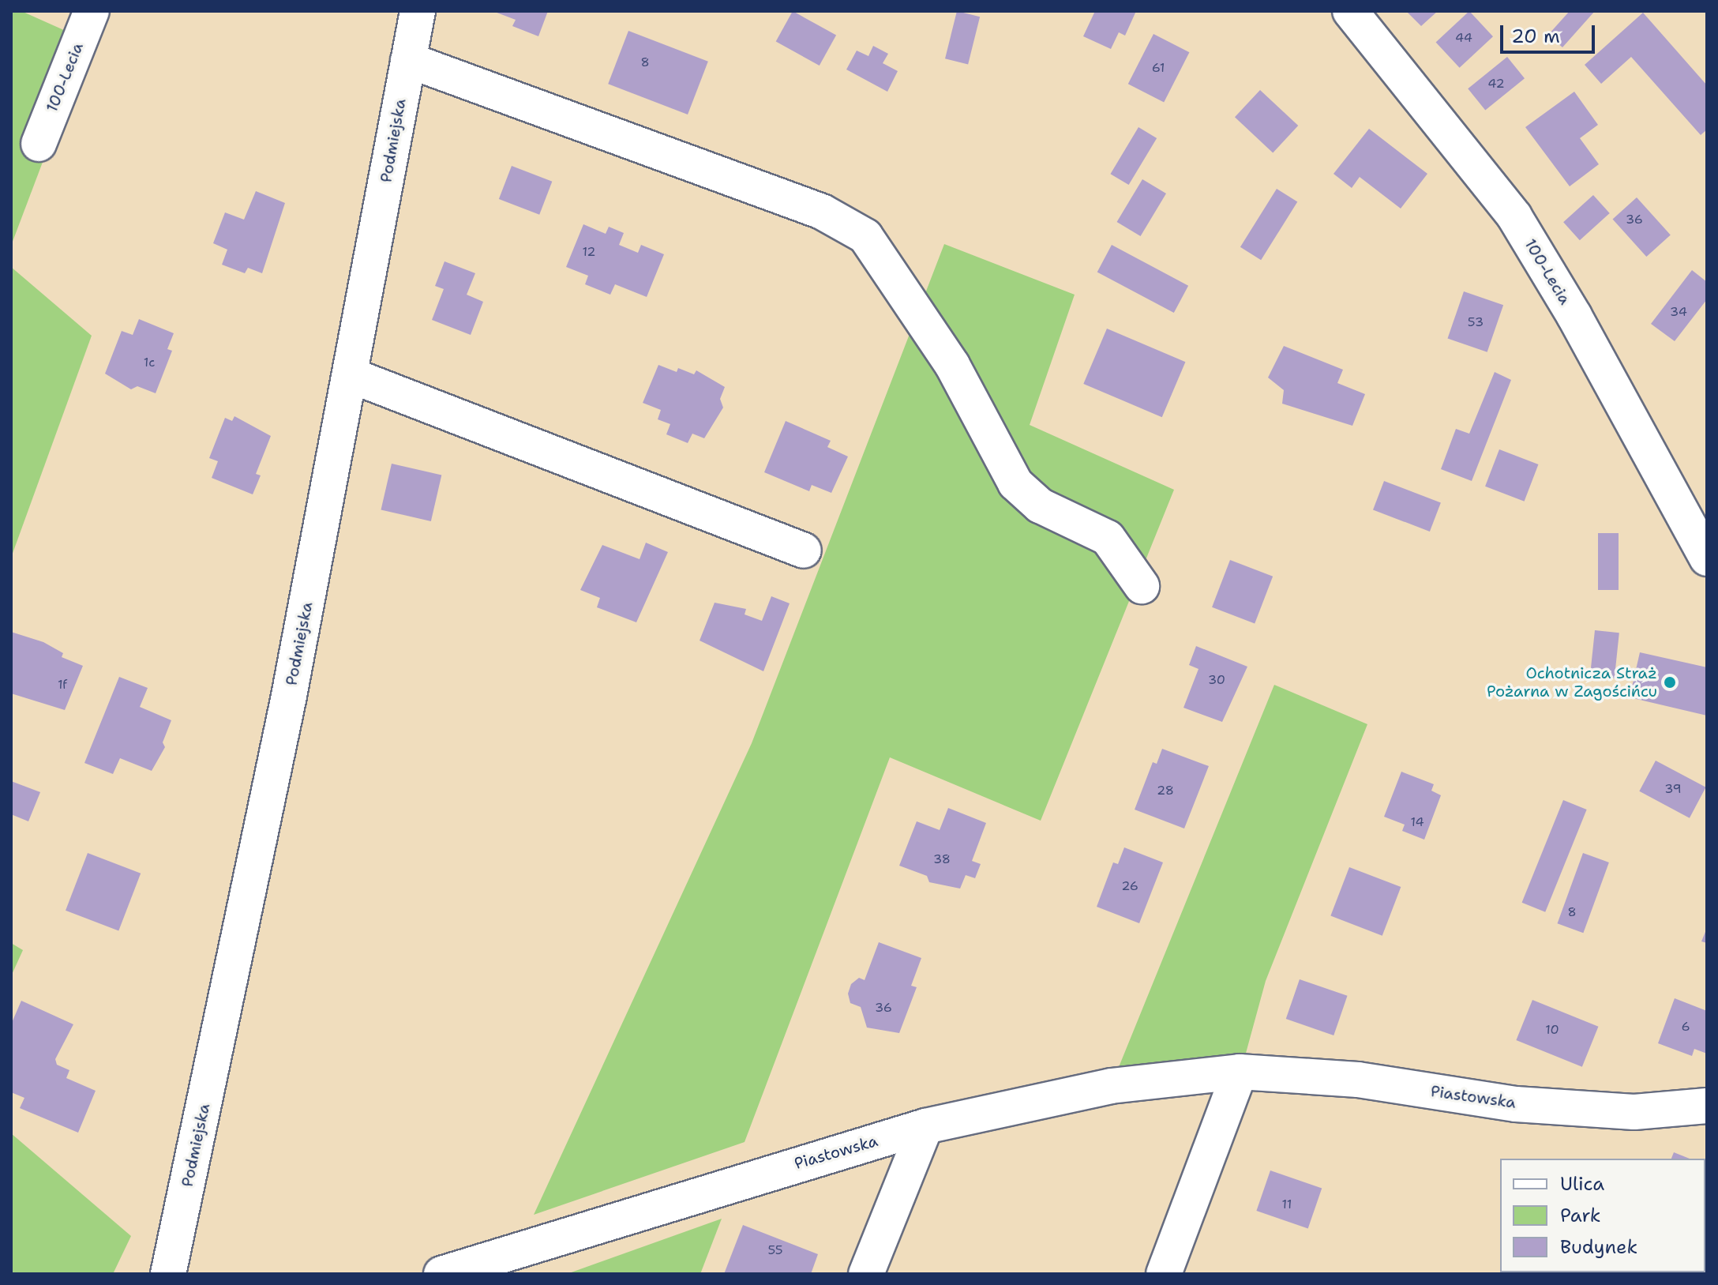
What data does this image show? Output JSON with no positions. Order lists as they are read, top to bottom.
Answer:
{
  "streets": {
    "street": ["100-Lecia", "Podmiejska", "Piastowska"]
  },
  "places": ["Ochotnicza Straż Pożarna w Zagościńcu"],
  "house_numbers": [
    "44",
    "8",
    "61",
    "42",
    "36",
    "12",
    "34",
    "53",
    "1c",
    "30",
    "1f",
    "39",
    "28",
    "14",
    "38",
    "26",
    "8",
    "36",
    "6",
    "10",
    "11",
    "55"
  ],
  "legend": ["Ulica", "Park", "Budynek"],
  "scale_bar": "20 m"
}
